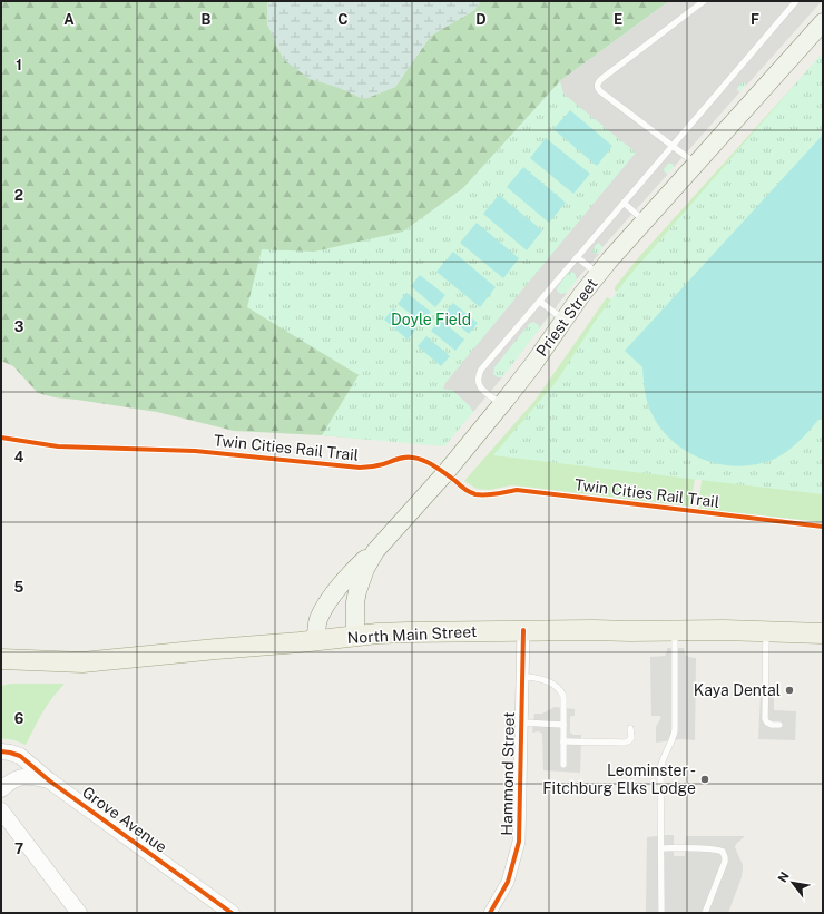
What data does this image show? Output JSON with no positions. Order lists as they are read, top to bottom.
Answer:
{
  "streets": {
    "main road": ["Priest Street", "North Main Street"],
    "street": ["Hammond Street", "Grove Avenue"],
    "cycle path": ["Twin Cities Rail Trail"]
  },
  "crossings": [
    ["Priest Street", "North Main Street"],
    ["North Main Street", "Hammond Street"]
  ],
  "parks": ["Doyle Field"],
  "places": ["Kaya Dental", "Leominster - Fitchburg Elks Lodge"],
  "north": "top left",
  "grid": {
    "columns": [
      "A",
      "B",
      "C",
      "D",
      "E",
      "F"
    ],
    "rows": [
      "1",
      "2",
      "3",
      "4",
      "5",
      "6",
      "7"
    ]
  }
}
